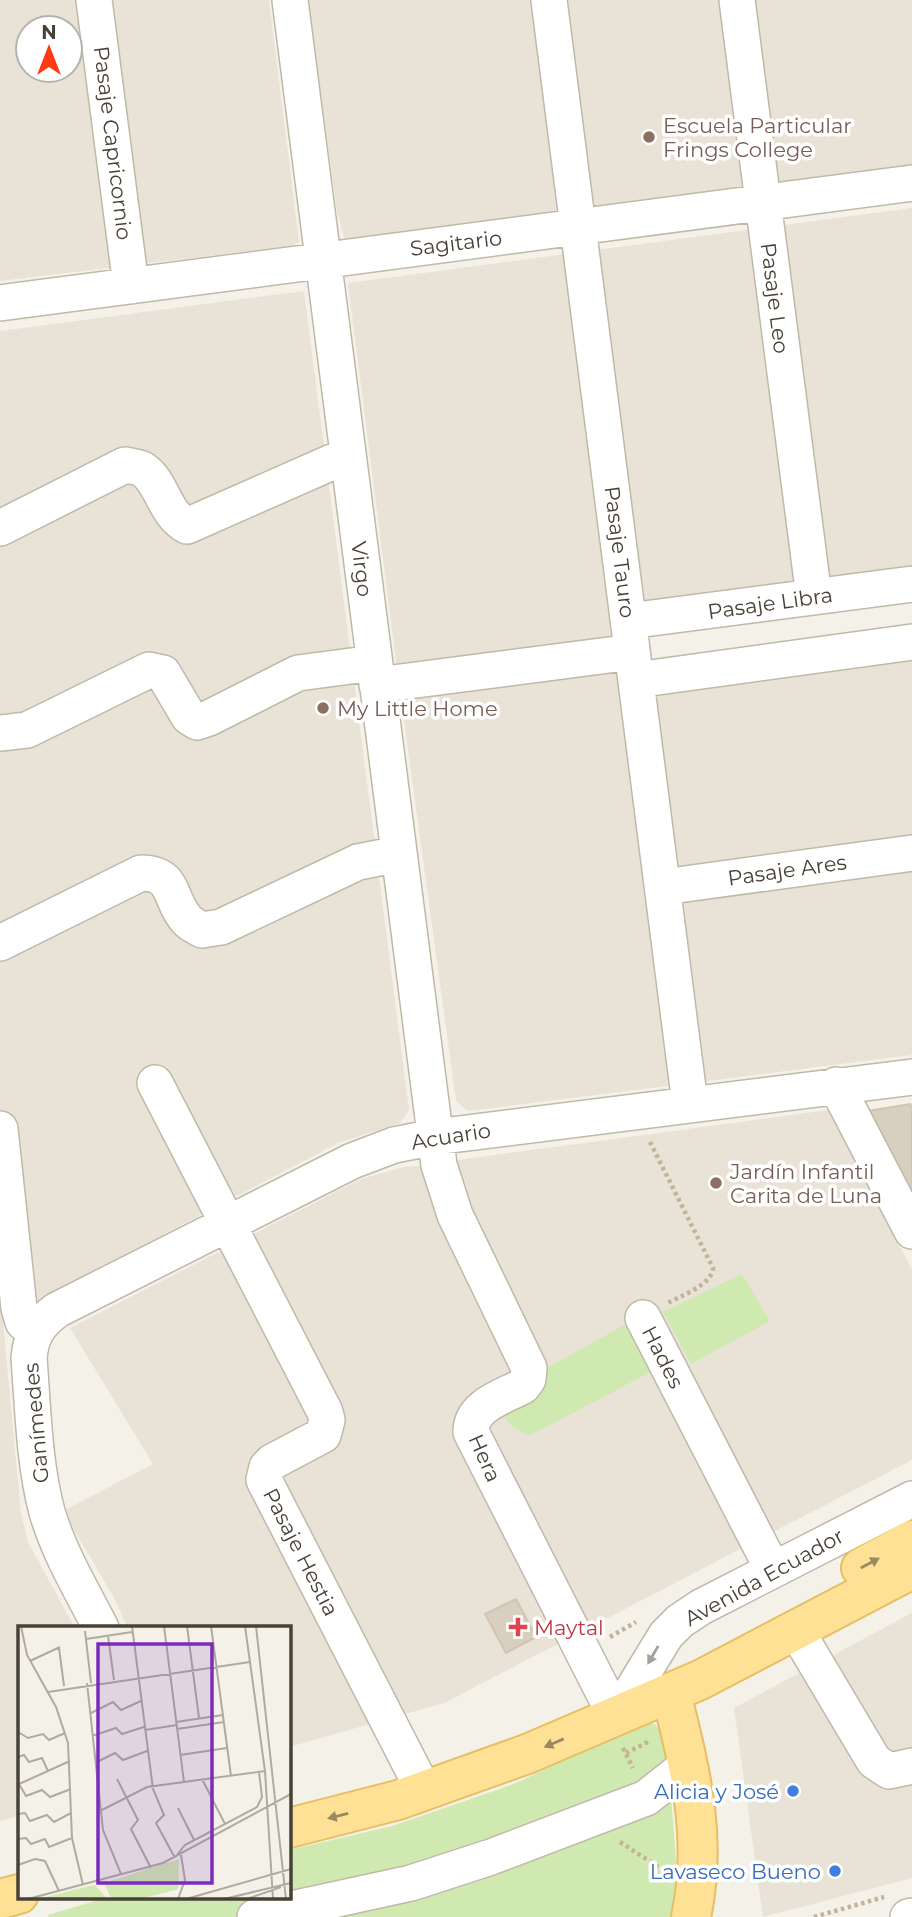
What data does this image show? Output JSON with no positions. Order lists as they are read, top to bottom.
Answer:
{
  "streets": {
    "main road": ["Avenida Ecuador"],
    "street": [
      "Pasaje Capricornio",
      "Sagitario",
      "Pasaje Leo",
      "Pasaje Tauro",
      "Virgo",
      "Pasaje Libra",
      "Pasaje Ares",
      "Acuario",
      "Hades",
      "Ganímedes",
      "Hera",
      "Pasaje Hestia"
    ]
  },
  "crossings": [
    ["Pasaje Capricornio", "Sagitario"],
    ["Sagitario", "Pasaje Leo"],
    ["Sagitario", "Pasaje Tauro"],
    ["Sagitario", "Virgo"],
    ["Pasaje Leo", "Pasaje Libra"],
    ["Pasaje Tauro", "Pasaje Libra"],
    ["Pasaje Tauro", "Pasaje Ares"],
    ["Pasaje Tauro", "Acuario"],
    ["Virgo", "Pasaje Libra"],
    ["Virgo", "Acuario"],
    ["Virgo", "Hera"],
    ["Acuario", "Ganímedes"],
    ["Acuario", "Hera"],
    ["Acuario", "Pasaje Hestia"],
    ["Hades", "Avenida Ecuador"],
    ["Hera", "Avenida Ecuador"],
    ["Pasaje Hestia", "Avenida Ecuador"]
  ],
  "places": {
    "other": [
      "Escuela Particular Frings College",
      "My Little Home",
      "Jardín Infantil Carita de Luna",
      "Alicia y José",
      "Lavaseco Bueno"
    ],
    "health": ["Maytal"]
  },
  "north": "top"
}
